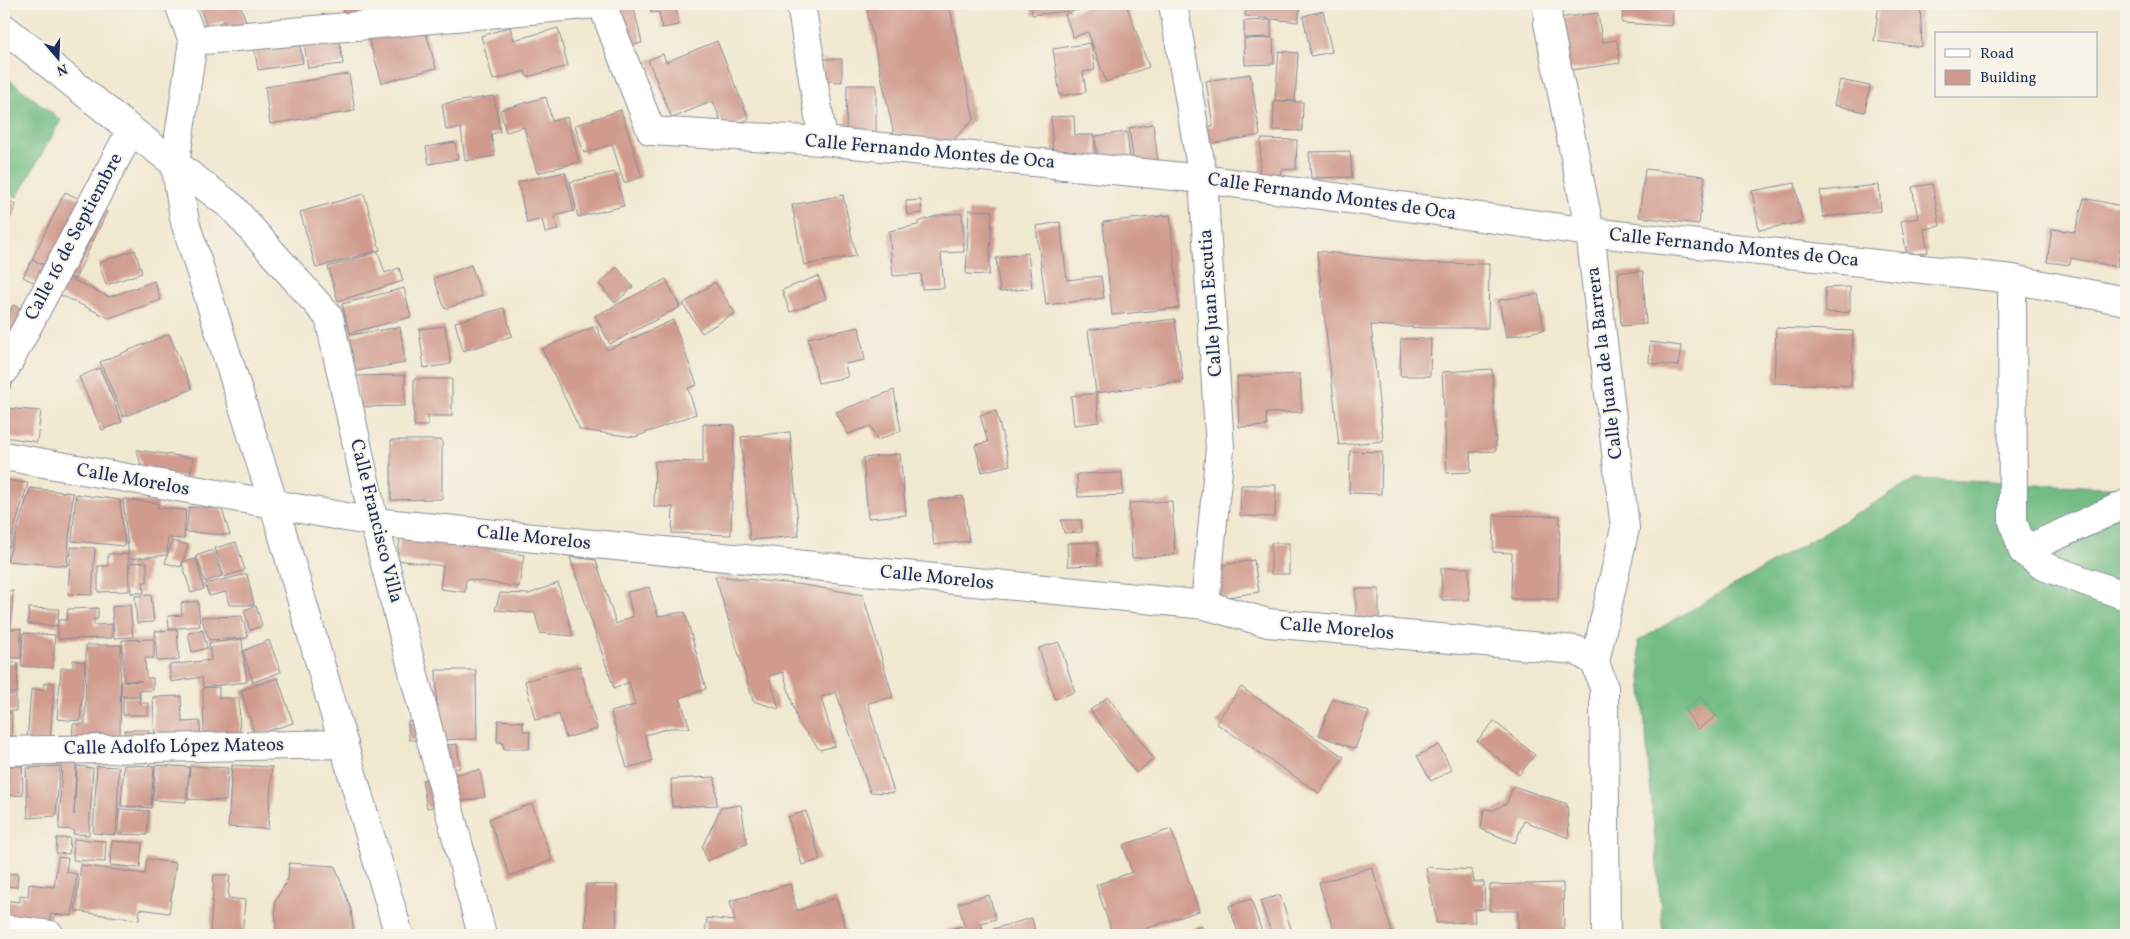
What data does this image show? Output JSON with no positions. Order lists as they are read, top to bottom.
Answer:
{
  "streets": {
    "street": [
      "Calle Fernando Montes de Oca",
      "Calle 16 de Septiembre",
      "Calle Juan Escutia",
      "Calle Juan de la Barrera",
      "Calle Morelos",
      "Calle Francisco Villa",
      "Calle Adolfo López Mateos"
    ]
  },
  "crossings": [
    ["Calle Fernando Montes de Oca", "Calle Juan Escutia"],
    ["Calle Fernando Montes de Oca", "Calle Juan de la Barrera"],
    ["Calle 16 de Septiembre", "Calle Francisco Villa"],
    ["Calle Juan Escutia", "Calle Morelos"],
    ["Calle Juan de la Barrera", "Calle Morelos"],
    ["Calle Morelos", "Calle Francisco Villa"]
  ],
  "legend": ["Road", "Building"],
  "north": "bottom"
}
